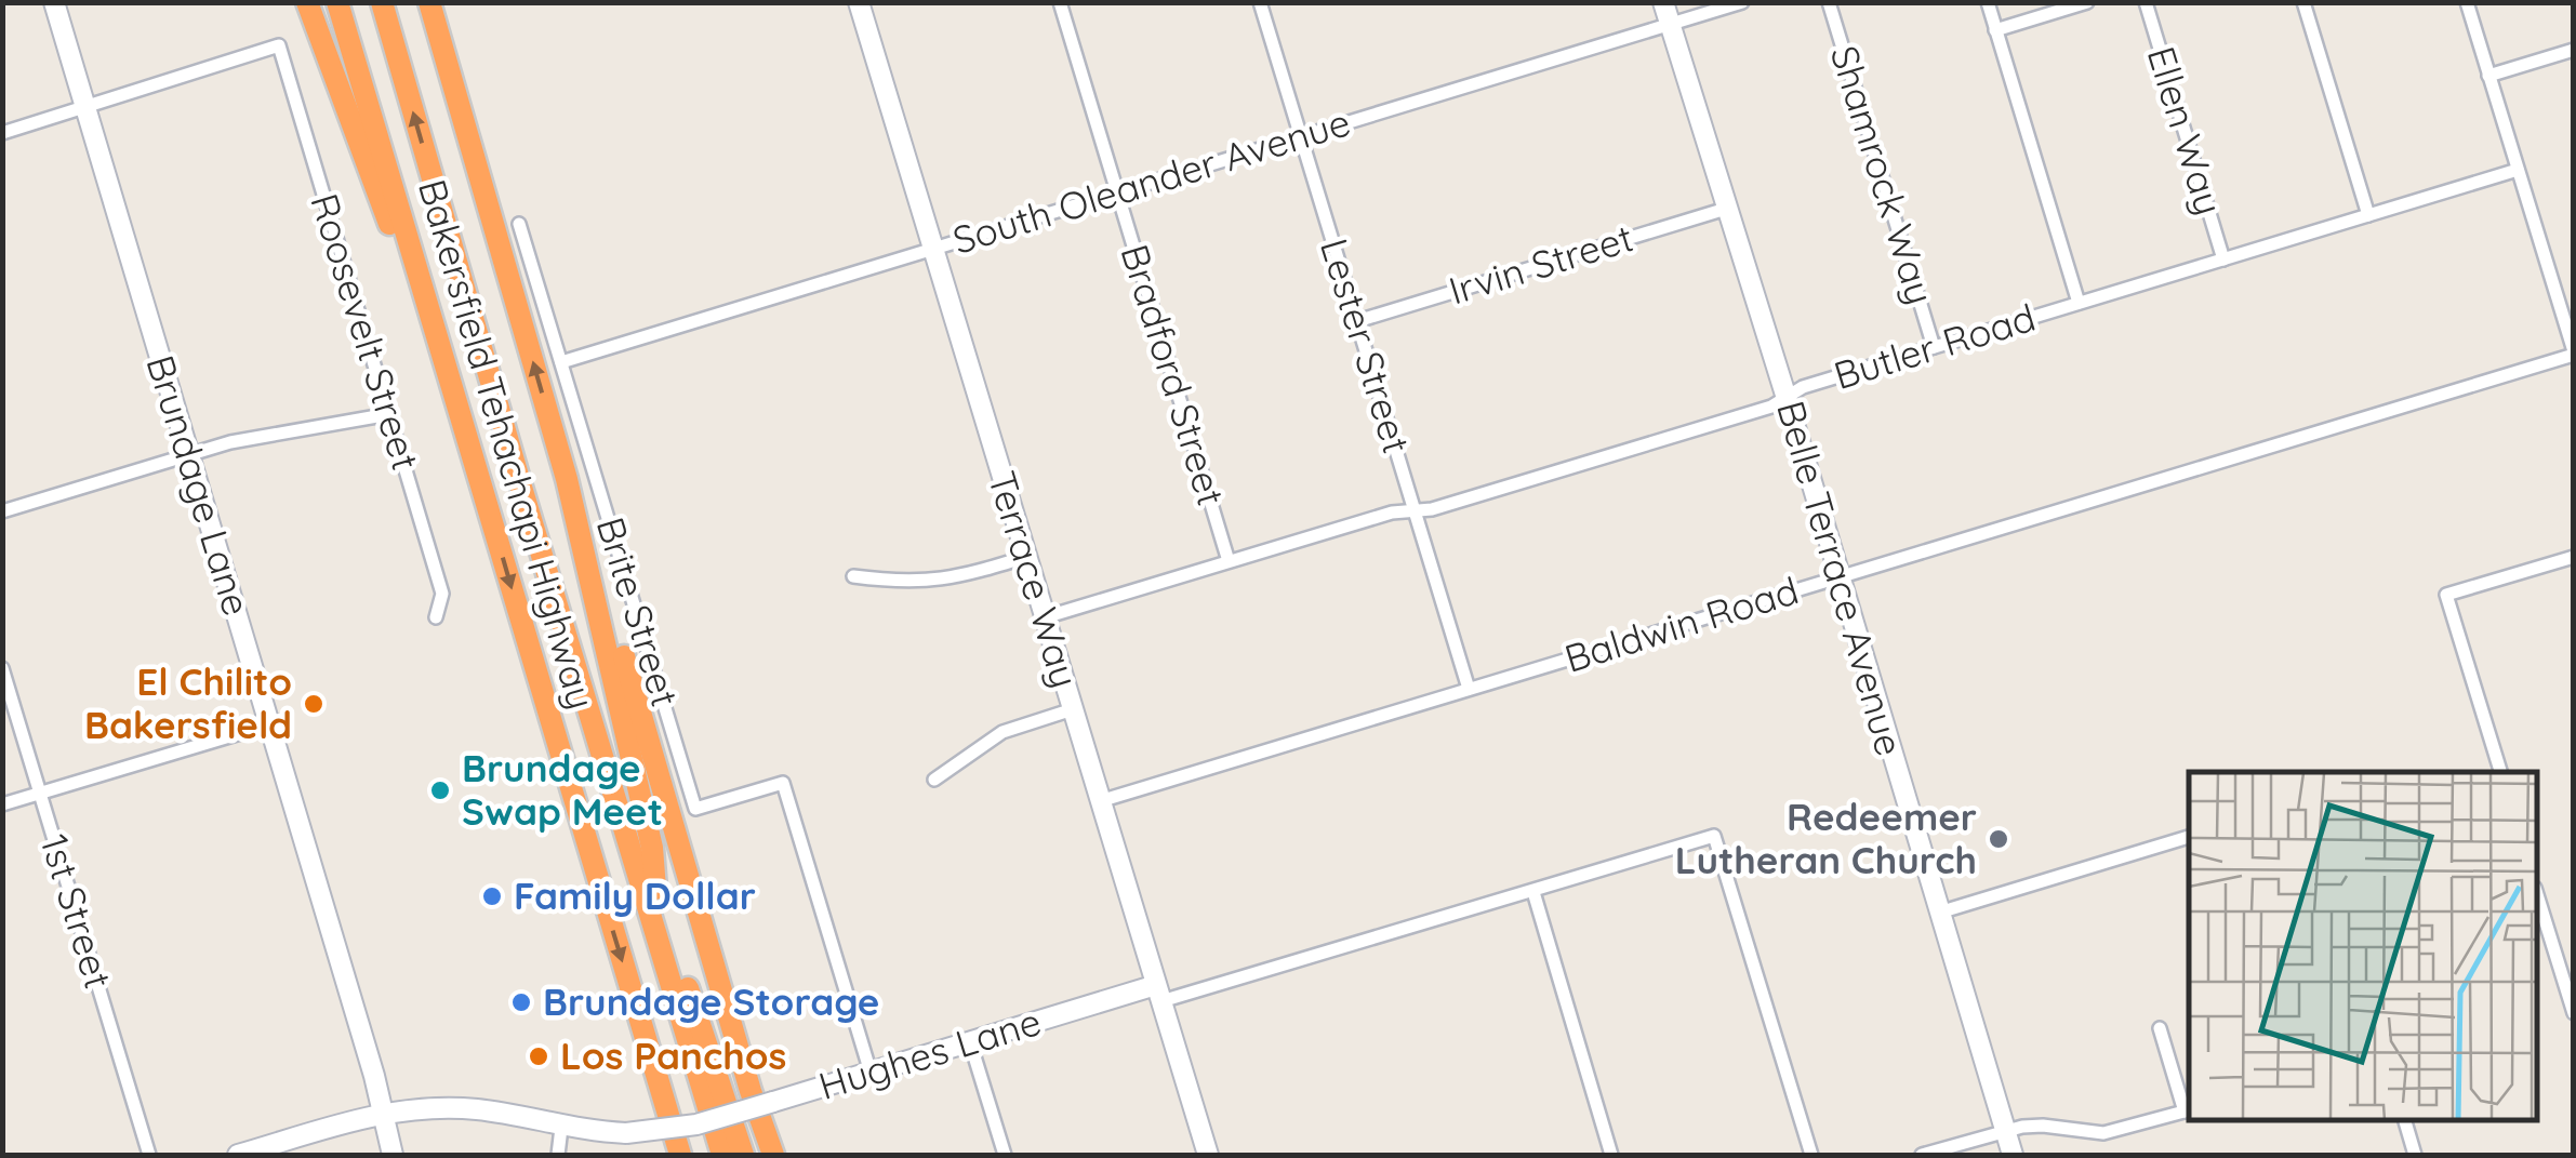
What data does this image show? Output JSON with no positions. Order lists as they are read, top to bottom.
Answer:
{
  "streets": {
    "highway": ["Bakersfield Tehachapi Highway"],
    "street": [
      "Ellen Way",
      "Shamrock Way",
      "South Oleander Avenue",
      "Irvin Street",
      "Roosevelt Street",
      "Lester Street",
      "Butler Road",
      "Bradford Street",
      "Brundage Lane",
      "Belle Terrace Avenue",
      "Terrace Way",
      "Brite Street",
      "Baldwin Road",
      "1st Street",
      "Hughes Lane"
    ]
  },
  "crossings": [
    ["Ellen Way", "Butler Road"],
    ["Shamrock Way", "Butler Road"],
    ["South Oleander Avenue", "Lester Street"],
    ["South Oleander Avenue", "Bradford Street"],
    ["South Oleander Avenue", "Belle Terrace Avenue"],
    ["South Oleander Avenue", "Terrace Way"],
    ["South Oleander Avenue", "Brite Street"],
    ["Irvin Street", "Lester Street"],
    ["Irvin Street", "Belle Terrace Avenue"],
    ["Roosevelt Street", "Brundage Lane"],
    ["Lester Street", "Butler Road"],
    ["Lester Street", "Baldwin Road"],
    ["Butler Road", "Bradford Street"],
    ["Butler Road", "Belle Terrace Avenue"],
    ["Butler Road", "Terrace Way"],
    ["Brundage Lane", "Hughes Lane"],
    ["Belle Terrace Avenue", "Baldwin Road"],
    ["Terrace Way", "Baldwin Road"],
    ["Terrace Way", "Hughes Lane"],
    ["Brite Street", "Hughes Lane"]
  ],
  "places": [
    "El Chilito Bakersfield",
    "Brundage Swap Meet",
    "Redeemer Lutheran Church",
    "Family Dollar",
    "Brundage Storage",
    "Los Panchos"
  ]
}
